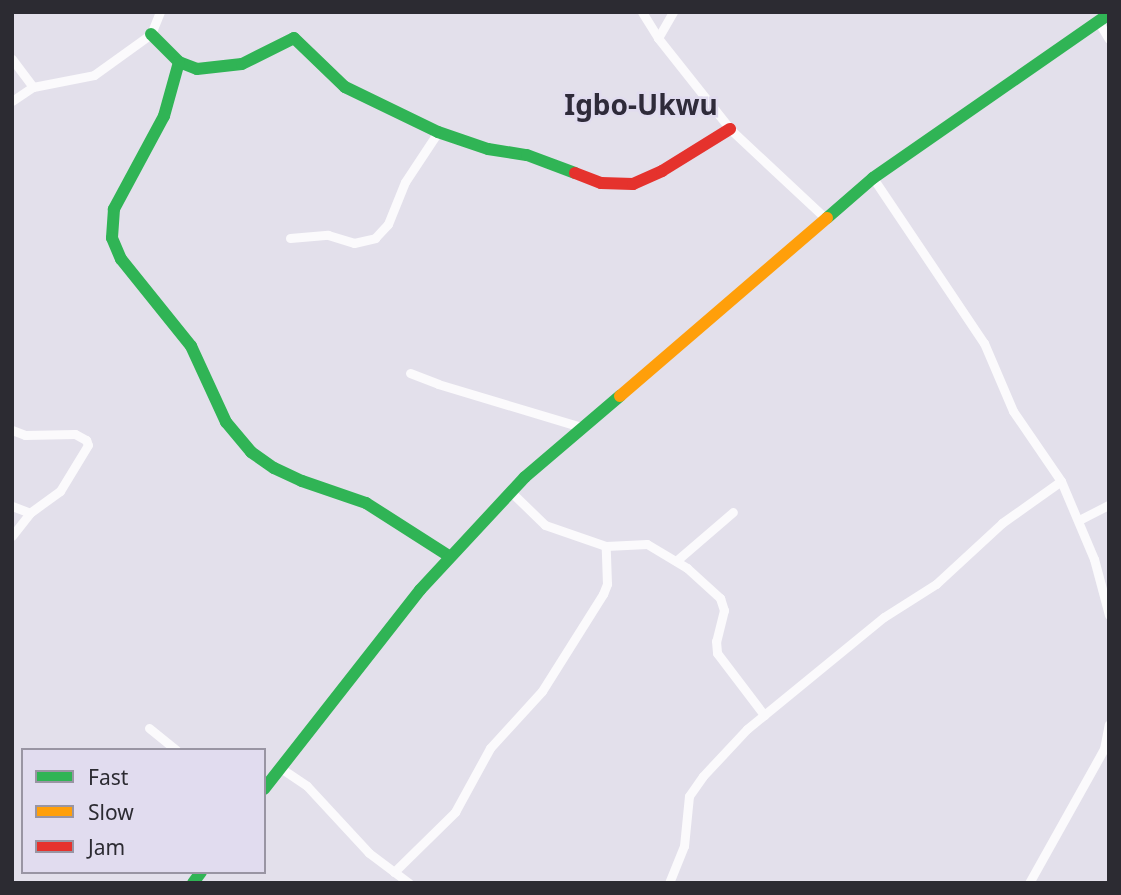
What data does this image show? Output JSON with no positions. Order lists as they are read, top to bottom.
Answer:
{
  "districts": ["Igbo-Ukwu"],
  "legend": ["Fast", "Slow", "Jam"]
}
